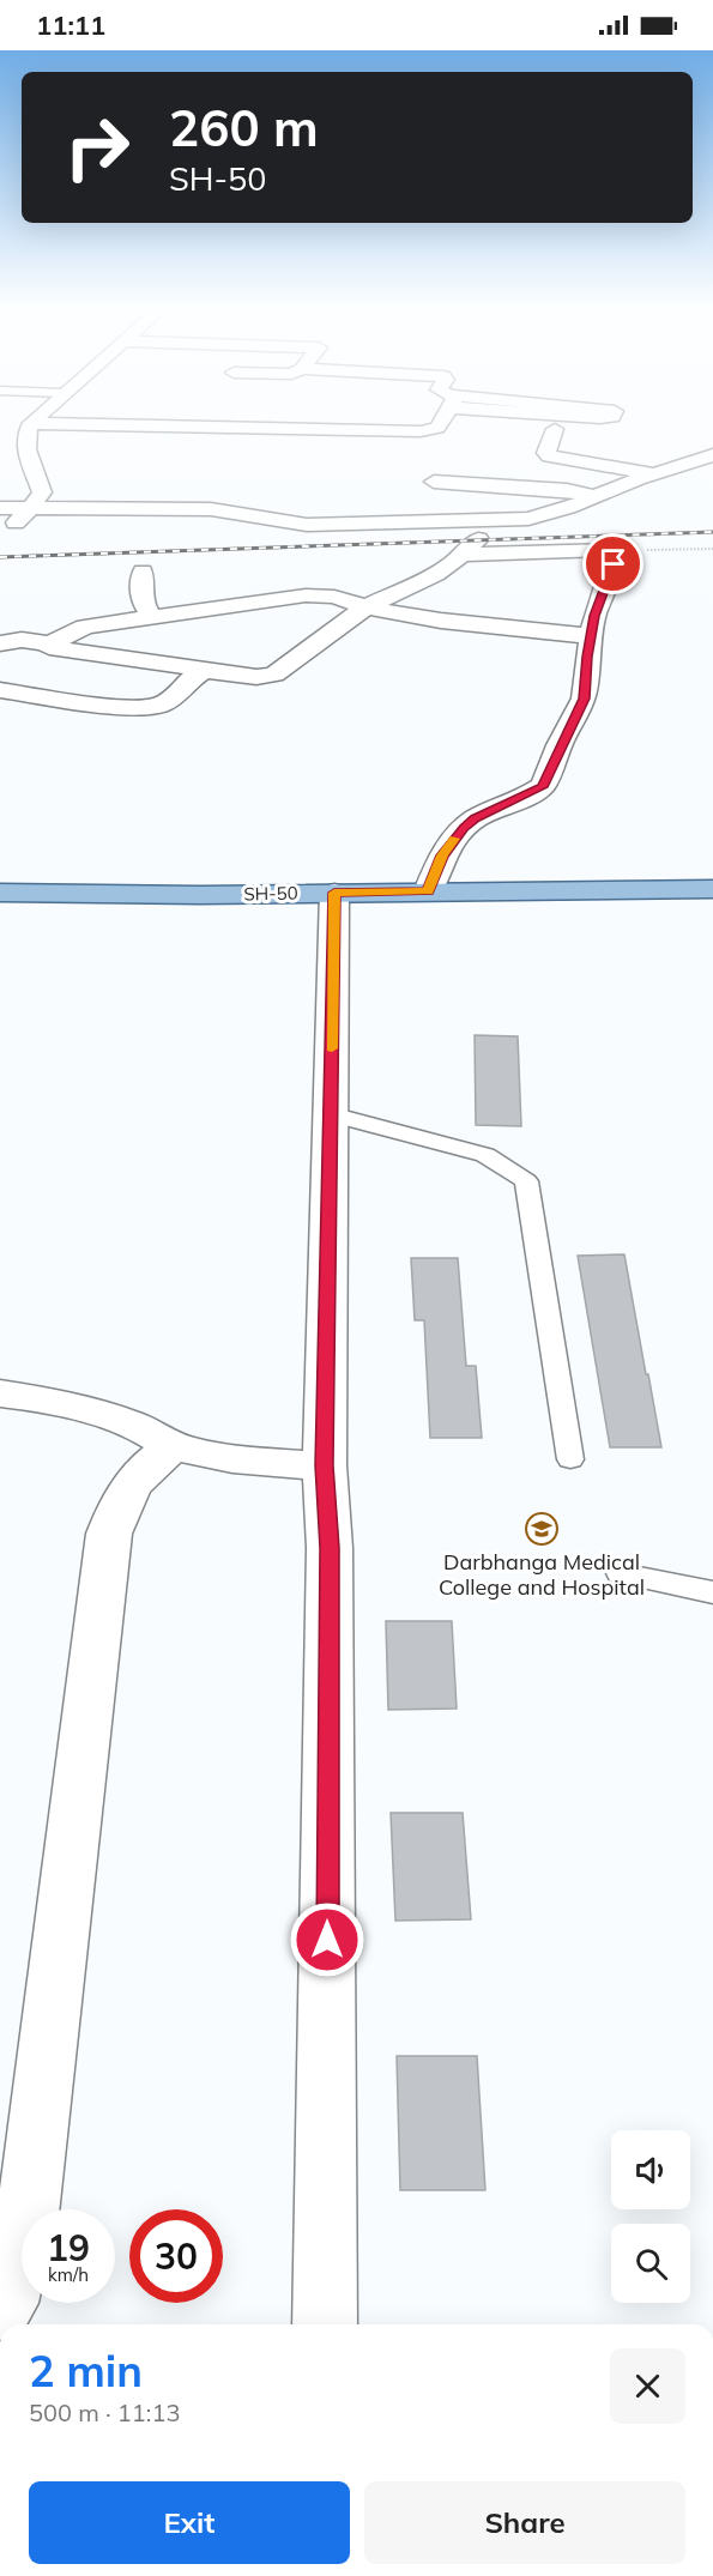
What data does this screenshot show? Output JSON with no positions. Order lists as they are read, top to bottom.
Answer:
{
  "streets": {
    "main road": ["SH-50"]
  },
  "places": {
    "school or university": ["Darbhanga Medical College and Hospital"]
  },
  "page": {
    "status": "11:11",
    "turn": ["260 m", "SH-50"],
    "speed": "19 km/h",
    "limit": "30",
    "heading": ["2 min", "500 m · 11:13"],
    "buttons": ["Exit", "Share"]
  }
}
